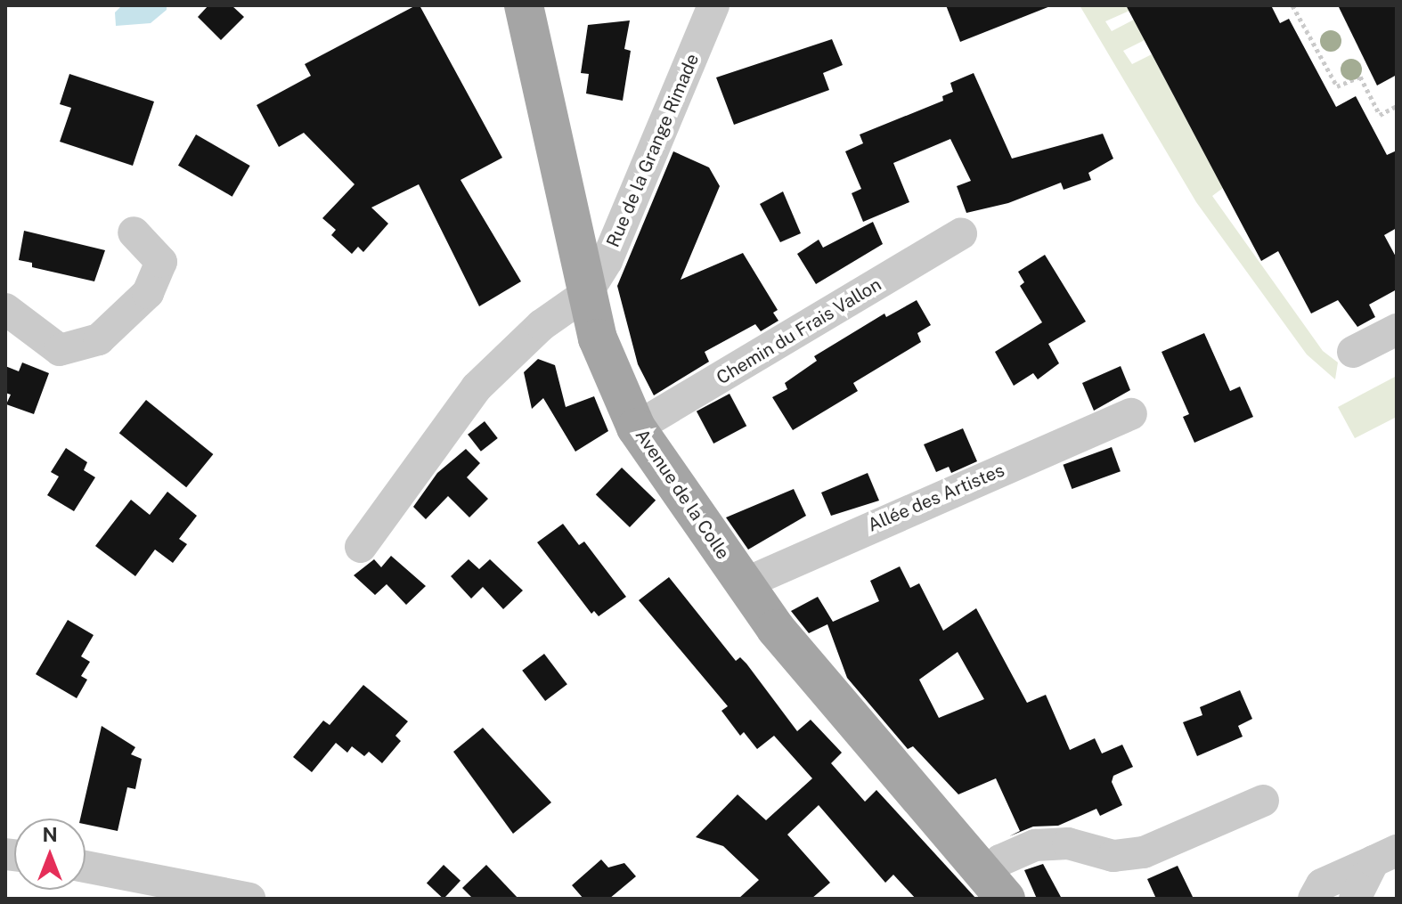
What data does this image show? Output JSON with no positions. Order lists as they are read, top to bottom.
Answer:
{
  "streets": {
    "main road": ["Avenue de la Colle"],
    "street": ["Rue de la Grange Rimade", "Chemin du Frais Vallon", "Allée des Artistes"]
  },
  "crossings": [
    ["Rue de la Grange Rimade", "Avenue de la Colle"],
    ["Chemin du Frais Vallon", "Avenue de la Colle"],
    ["Avenue de la Colle", "Allée des Artistes"]
  ],
  "north": "top"
}
